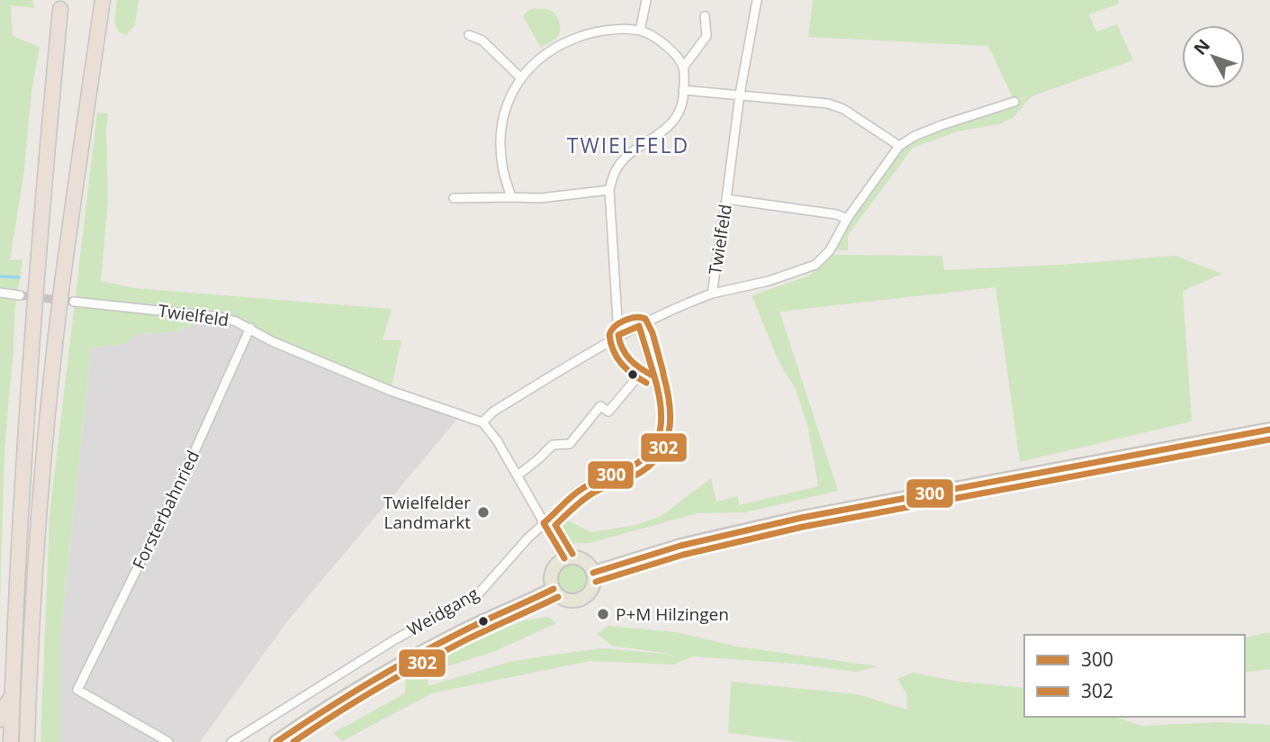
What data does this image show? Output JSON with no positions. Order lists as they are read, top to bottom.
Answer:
{
  "streets": {
    "street": ["Twielfeld", "Forsterbahnried", "Weidgang"]
  },
  "crossings": [
    ["Twielfeld", "Forsterbahnried"],
    ["Twielfeld", "Weidgang"]
  ],
  "districts": ["TWIELFELD"],
  "places": ["Twielfelder Landmarkt", "P+M Hilzingen"],
  "lines": ["transit line 302", "transit line 300"],
  "legend": ["300", "302"],
  "north": "top left"
}
